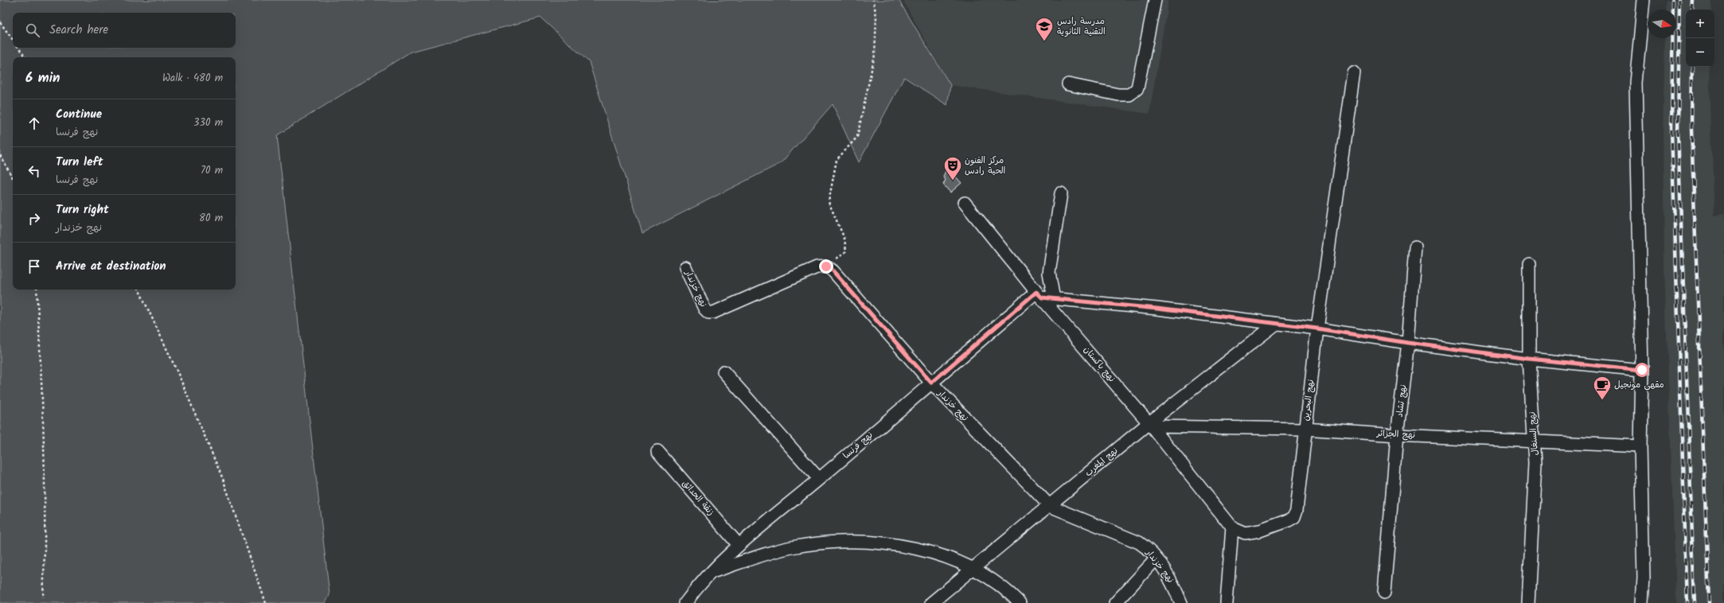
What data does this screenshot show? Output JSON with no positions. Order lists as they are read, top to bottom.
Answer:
{
  "streets": {
    "street": [
      "نهج خزندار",
      "نهج باكستان",
      "نهج البحرين",
      "نهج تشاد",
      "نهج السنغال",
      "نهج الجزائر",
      "نهج فرنسا",
      "نهج المغرب",
      "زنقة الحدائق"
    ]
  },
  "crossings": [
    ["نهج خزندار", "نهج فرنسا"],
    ["نهج خزندار", "نهج المغرب"],
    ["نهج باكستان", "نهج البحرين"],
    ["نهج باكستان", "نهج الجزائر"],
    ["نهج باكستان", "نهج فرنسا"],
    ["نهج باكستان", "نهج المغرب"],
    ["نهج البحرين", "نهج الجزائر"],
    ["نهج تشاد", "نهج الجزائر"],
    ["نهج السنغال", "نهج الجزائر"],
    ["نهج الجزائر", "نهج المغرب"],
    ["نهج فرنسا", "زنقة الحدائق"]
  ],
  "places": {
    "school or university": ["مدرسة رادس التقنية الثانوية"],
    "theatre": ["مركز الفنون الحية رادس"],
    "cafe": ["مقهى مونجيل"]
  },
  "north": "right",
  "page": {
    "map_buttons": ["+", "−"],
    "search": "Search here",
    "heading": ["6 min", "Walk · 480 m"],
    "list": [
      ["Continue", "نهج فرنسا", "330 m"],
      ["Turn left", "نهج فرنسا", "70 m"],
      ["Turn right", "نهج خزندار", "80 m"],
      "Arrive at destination"
    ]
  }
}
